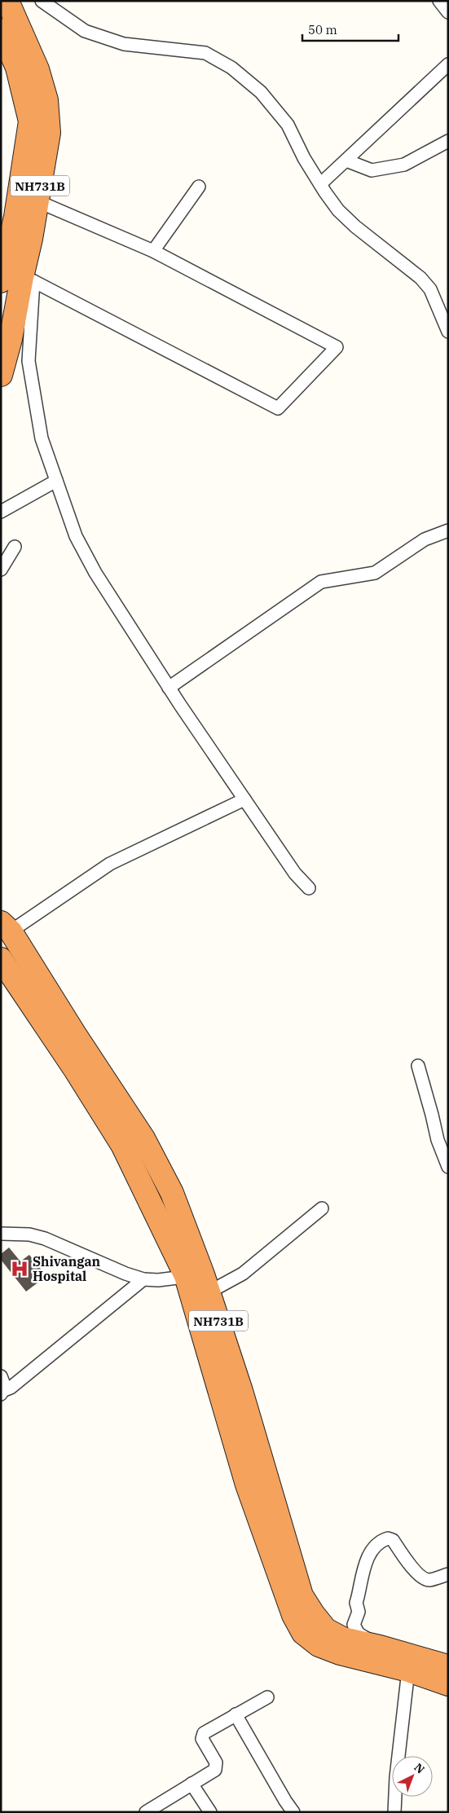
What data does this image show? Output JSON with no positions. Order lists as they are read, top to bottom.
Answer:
{
  "streets": {
    "highway": ["NH731B"]
  },
  "places": {
    "hospital": ["Shivangan Hospital"]
  },
  "scale_bar": "50 m",
  "north": "top right"
}
